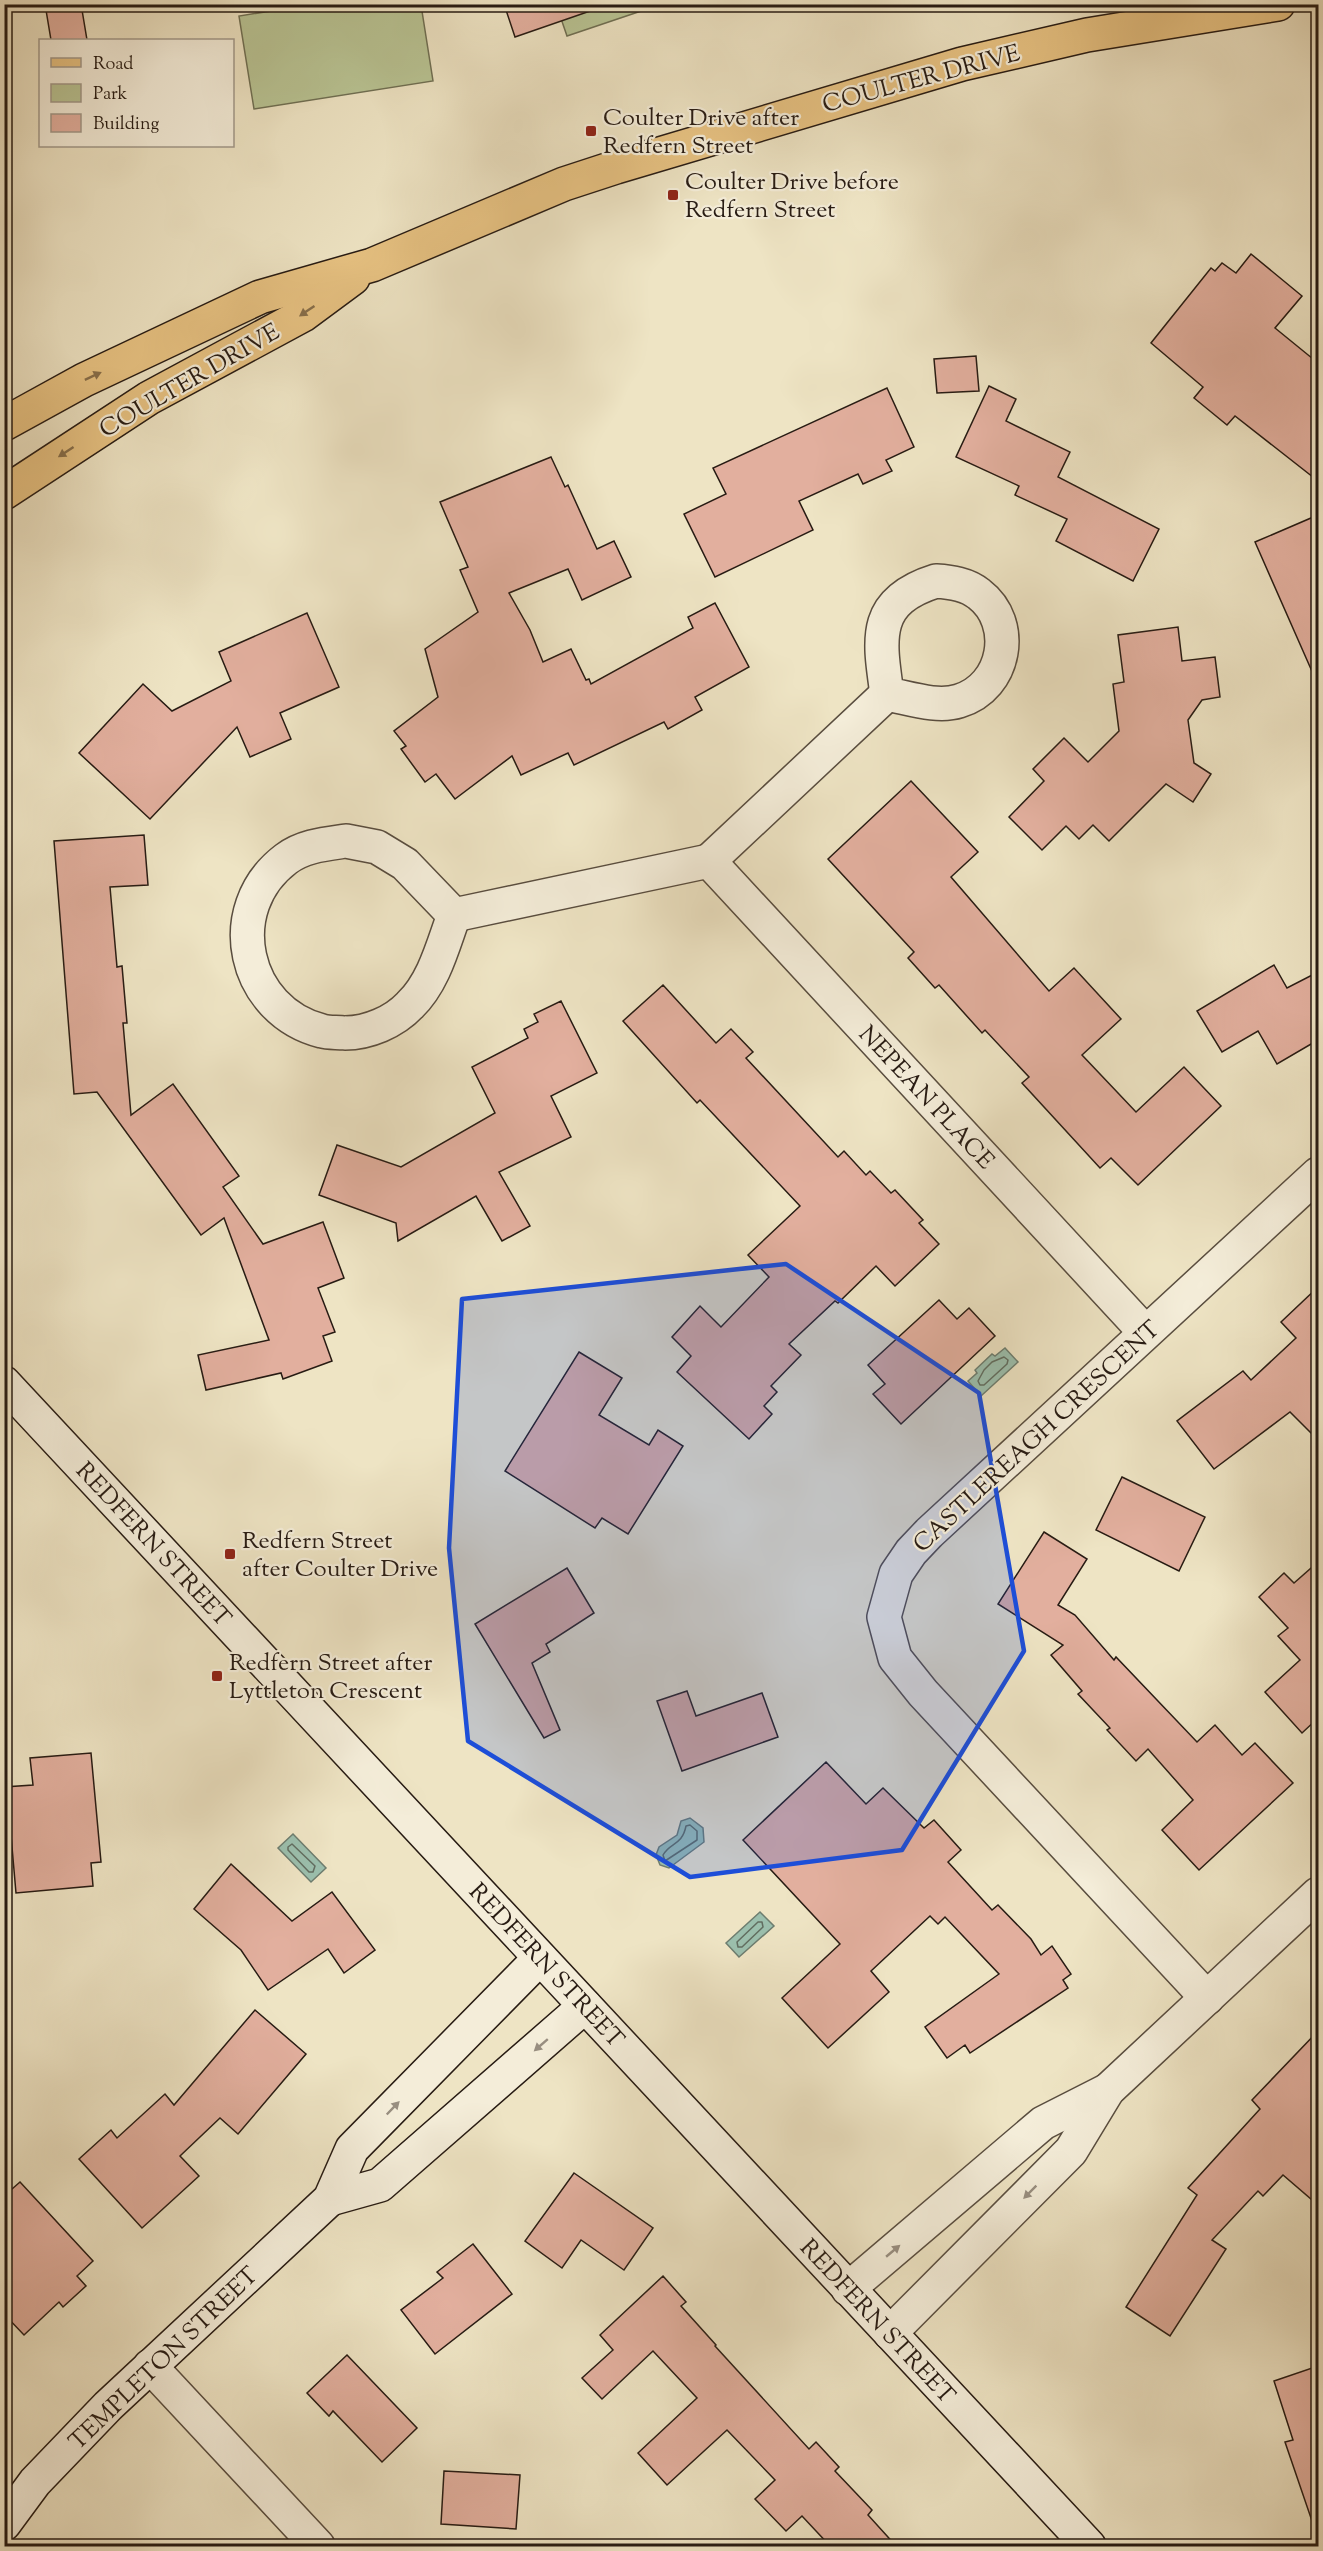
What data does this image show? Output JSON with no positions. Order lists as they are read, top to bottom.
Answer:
{
  "streets": {
    "main road": ["COULTER DRIVE"],
    "street": [
      "NEPEAN PLACE",
      "CASTLEREAGH CRESCENT",
      "REDFERN STREET",
      "TEMPLETON STREET"
    ]
  },
  "crossings": [
    ["NEPEAN PLACE", "CASTLEREAGH CRESCENT"],
    ["REDFERN STREET", "TEMPLETON STREET"]
  ],
  "places": {
    "transit": [
      "Coulter Drive after Redfern Street",
      "Coulter Drive before Redfern Street",
      "Redfern Street after Coulter Drive",
      "Redfern Street after Lyttleton Crescent"
    ]
  },
  "legend": ["Road", "Park", "Building"]
}
